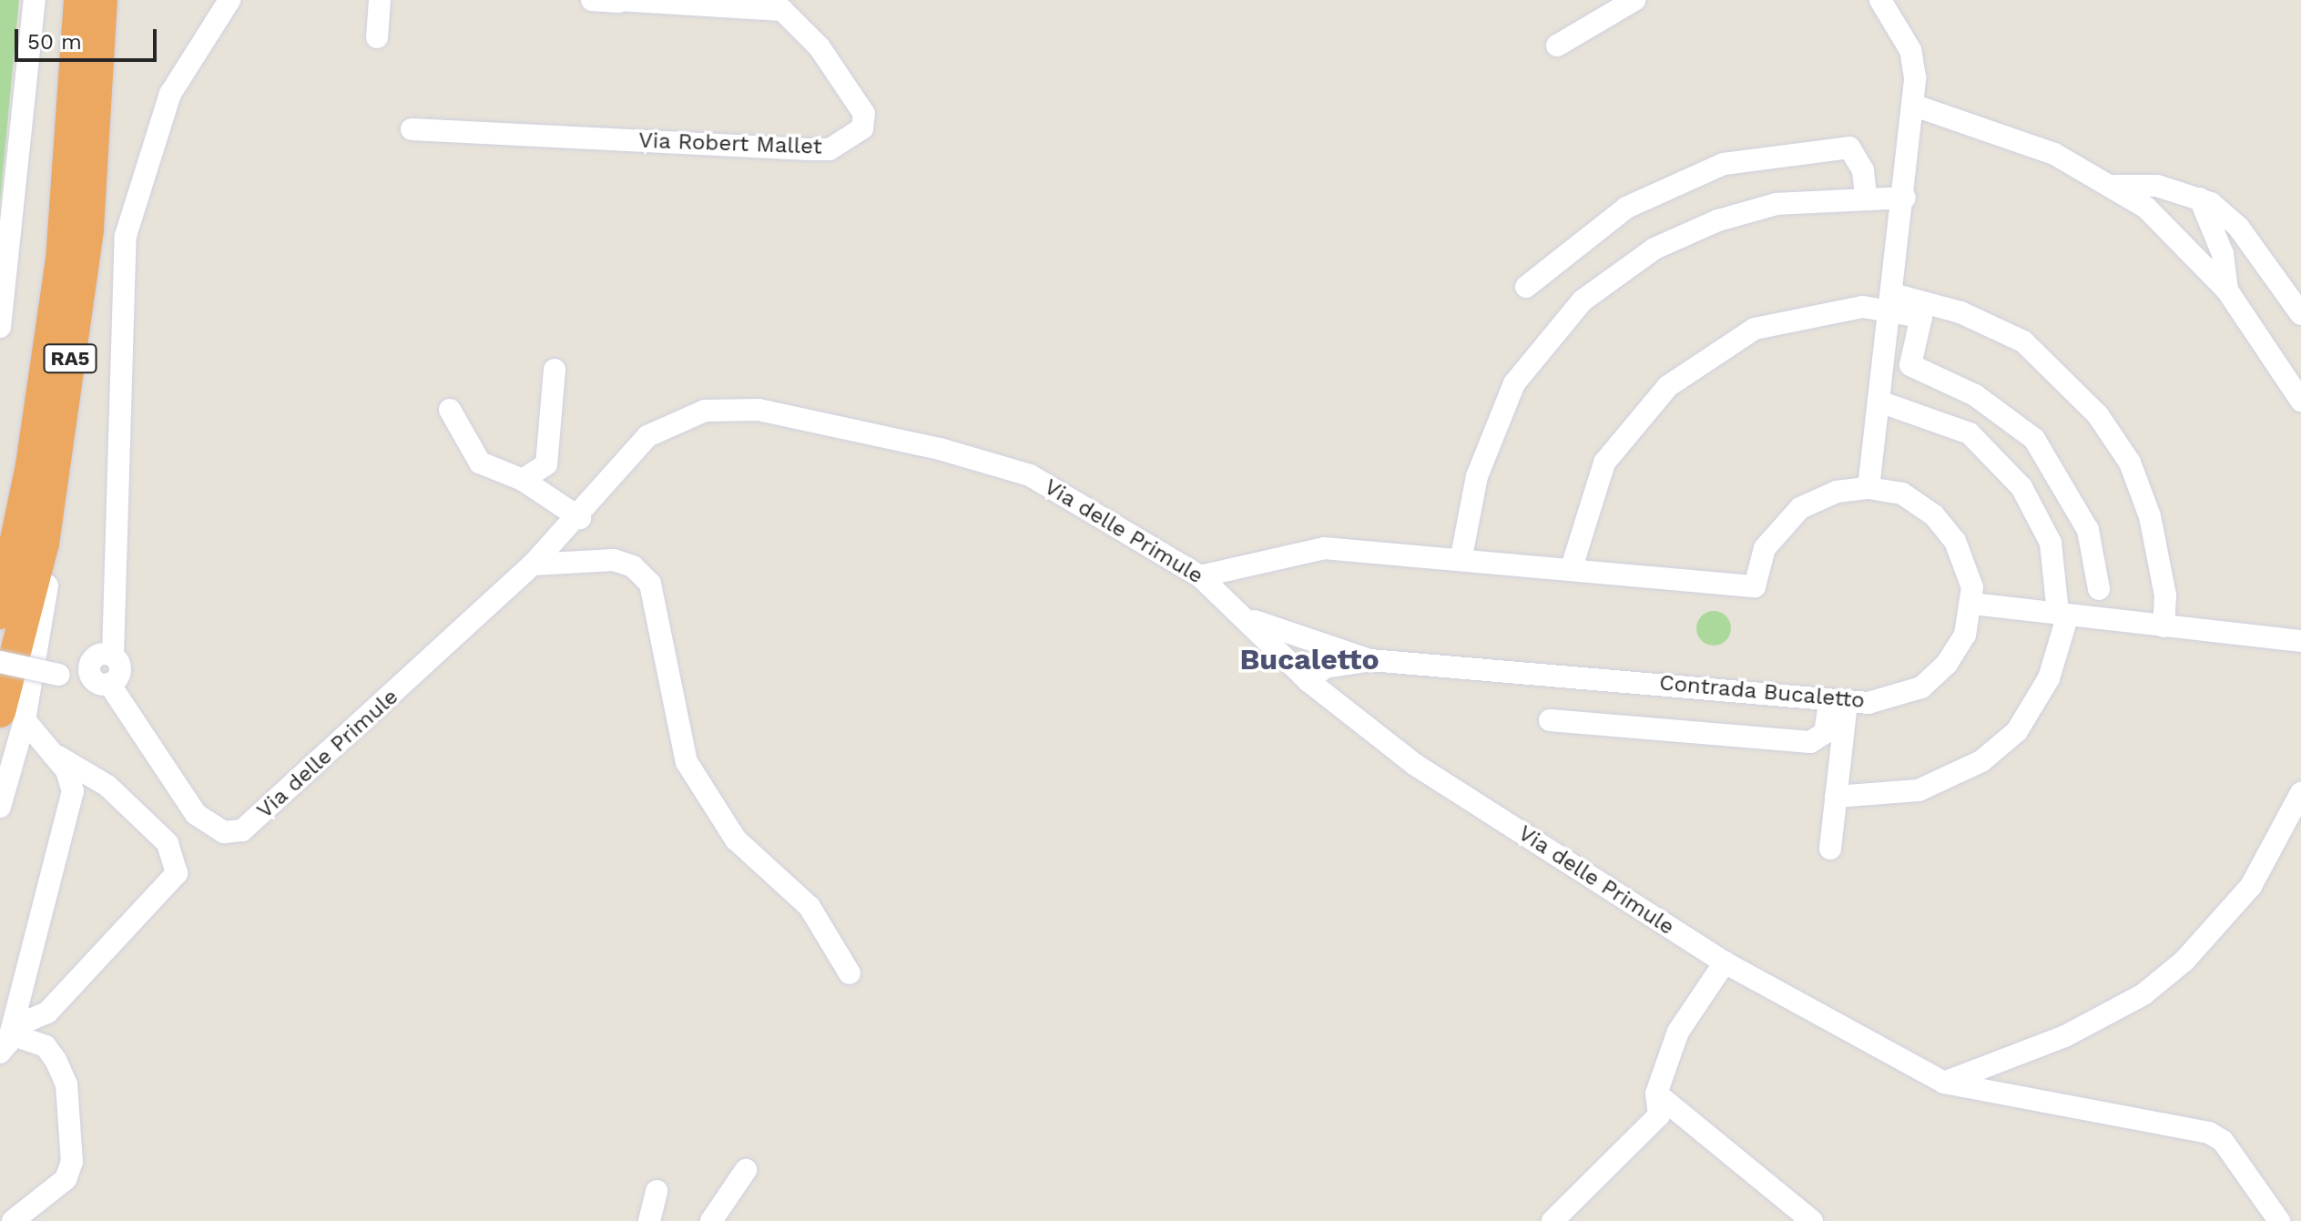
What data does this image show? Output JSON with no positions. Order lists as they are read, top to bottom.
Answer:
{
  "streets": {
    "highway": ["RA5"],
    "street": ["Via Robert Mallet", "Via delle Primule", "Contrada Bucaletto"]
  },
  "crossings": [
    ["Via delle Primule", "Contrada Bucaletto"]
  ],
  "districts": ["Bucaletto"],
  "scale_bar": "50 m"
}
